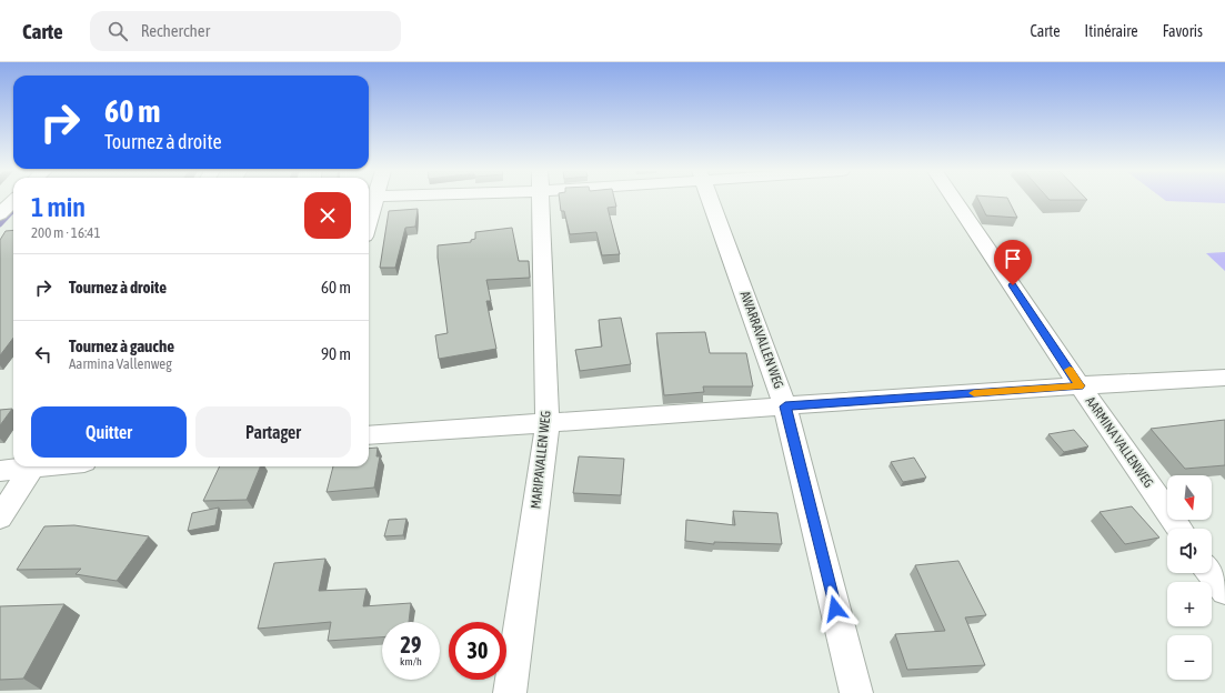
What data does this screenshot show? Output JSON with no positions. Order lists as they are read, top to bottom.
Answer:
{
  "streets": {
    "street": ["AWARRAVALLEN WEG", "AARMINA VALLENWEG", "MARIPAVALLEN WEG"]
  },
  "north": "bottom",
  "page": {
    "header": "Carte",
    "search": "Rechercher",
    "nav": ["Carte", "Itinéraire", "Favoris"],
    "turn": ["60 m", "Tournez à droite"],
    "heading": ["1 min", "200 m · 16:41"],
    "list": [
      {
        "name": "Tournez à droite",
        "value": "60 m"
      },
      {
        "name": "Tournez à gauche",
        "note": "Aarmina Vallenweg",
        "value": "90 m"
      }
    ],
    "buttons": ["Quitter", "Partager"],
    "map_buttons": ["+", "−"],
    "speed": "29 km/h",
    "limit": "30"
  }
}
